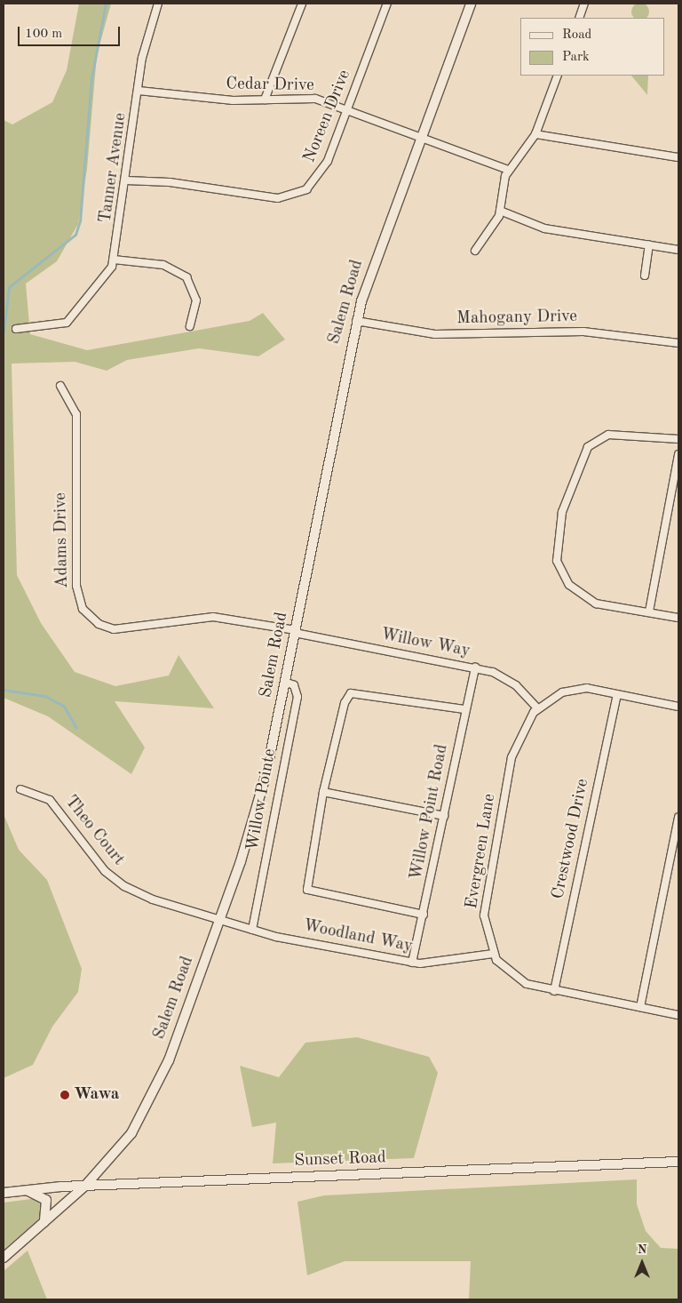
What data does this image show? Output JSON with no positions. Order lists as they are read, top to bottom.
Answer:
{
  "streets": {
    "street": [
      "Cedar Drive",
      "Noreen Drive",
      "Tanner Avenue",
      "Salem Road",
      "Mahogany Drive",
      "Adams Drive",
      "Willow Way",
      "Willow Pointe",
      "Willow Point Road",
      "Theo Court",
      "Crestwood Drive",
      "Evergreen Lane",
      "Woodland Way",
      "Sunset Road"
    ]
  },
  "crossings": [
    ["Cedar Drive", "Noreen Drive"],
    ["Cedar Drive", "Tanner Avenue"],
    ["Cedar Drive", "Salem Road"],
    ["Noreen Drive", "Tanner Avenue"],
    ["Salem Road", "Mahogany Drive"],
    ["Salem Road", "Adams Drive"],
    ["Salem Road", "Willow Way"],
    ["Salem Road", "Willow Pointe"],
    ["Salem Road", "Theo Court"],
    ["Salem Road", "Woodland Way"],
    ["Salem Road", "Sunset Road"],
    ["Adams Drive", "Willow Way"],
    ["Willow Way", "Willow Point Road"],
    ["Willow Way", "Evergreen Lane"],
    ["Willow Pointe", "Woodland Way"],
    ["Willow Point Road", "Woodland Way"],
    ["Theo Court", "Woodland Way"],
    ["Evergreen Lane", "Woodland Way"]
  ],
  "places": ["Wawa"],
  "legend": ["Road", "Park"],
  "scale_bar": "100 m",
  "north": "top"
}
